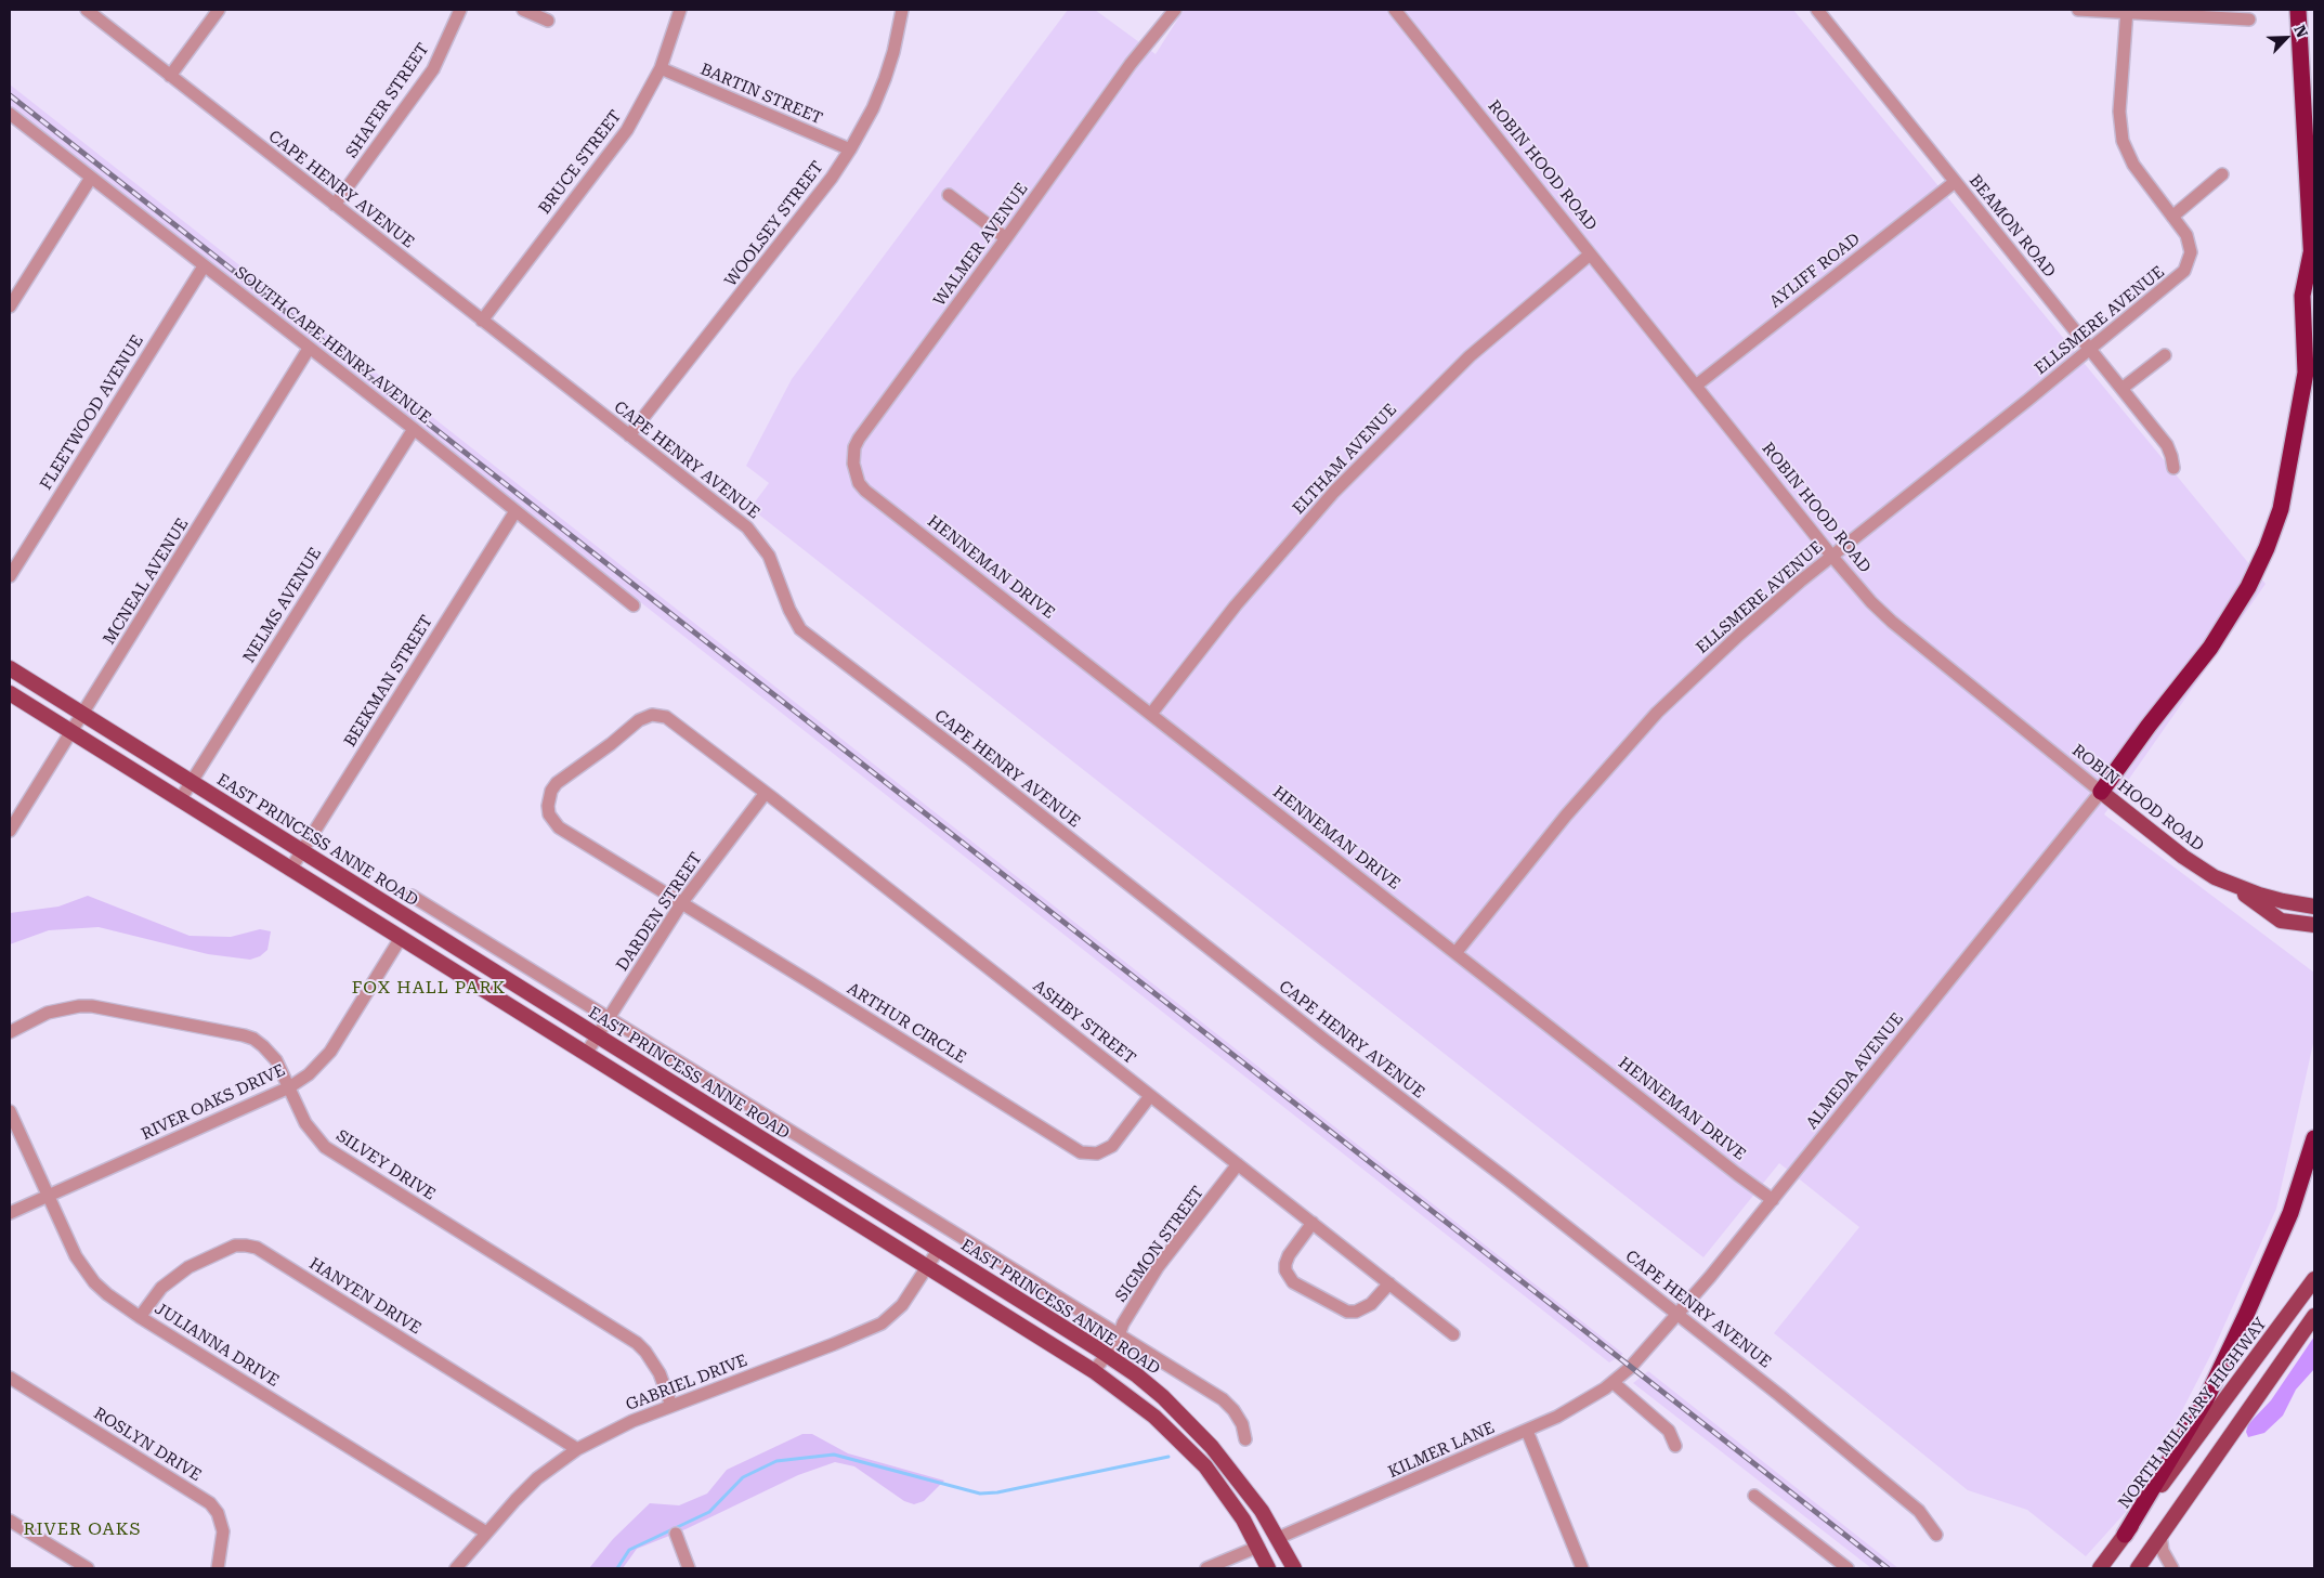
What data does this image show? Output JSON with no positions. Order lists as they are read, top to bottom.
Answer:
{
  "streets": {
    "main road": ["ROBIN HOOD ROAD", "EAST PRINCESS ANNE ROAD", "NORTH MILITARY HIGHWAY"],
    "street": [
      "BARTIN STREET",
      "SHAFER STREET",
      "BRUCE STREET",
      "CAPE HENRY AVENUE",
      "WOOLSEY STREET",
      "BEAMON ROAD",
      "WALMER AVENUE",
      "AYLIFF ROAD",
      "ELLSMERE AVENUE",
      "SOUTH CAPE HENRY AVENUE",
      "FLEETWOOD AVENUE",
      "ELTHAM AVENUE",
      "HENNEMAN DRIVE",
      "MCNEAL AVENUE",
      "NELMS AVENUE",
      "BEEKMAN STREET",
      "DARDEN STREET",
      "ASHBY STREET",
      "ARTHUR CIRCLE",
      "ALMEDA AVENUE",
      "RIVER OAKS DRIVE",
      "SILVEY DRIVE",
      "SIGMON STREET",
      "HANYEN DRIVE",
      "JULIANNA DRIVE",
      "GABRIEL DRIVE",
      "ROSLYN DRIVE",
      "KILMER LANE"
    ]
  },
  "crossings": [
    ["BARTIN STREET", "BRUCE STREET"],
    ["BARTIN STREET", "WOOLSEY STREET"],
    ["SHAFER STREET", "CAPE HENRY AVENUE"],
    ["BRUCE STREET", "CAPE HENRY AVENUE"],
    ["ROBIN HOOD ROAD", "AYLIFF ROAD"],
    ["ROBIN HOOD ROAD", "ELLSMERE AVENUE"],
    ["ROBIN HOOD ROAD", "ELTHAM AVENUE"],
    ["ROBIN HOOD ROAD", "ALMEDA AVENUE"],
    ["CAPE HENRY AVENUE", "WOOLSEY STREET"],
    ["CAPE HENRY AVENUE", "ALMEDA AVENUE"],
    ["BEAMON ROAD", "AYLIFF ROAD"],
    ["BEAMON ROAD", "ELLSMERE AVENUE"],
    ["WALMER AVENUE", "HENNEMAN DRIVE"],
    ["ELLSMERE AVENUE", "HENNEMAN DRIVE"],
    ["SOUTH CAPE HENRY AVENUE", "FLEETWOOD AVENUE"],
    ["SOUTH CAPE HENRY AVENUE", "MCNEAL AVENUE"],
    ["SOUTH CAPE HENRY AVENUE", "NELMS AVENUE"],
    ["SOUTH CAPE HENRY AVENUE", "BEEKMAN STREET"],
    ["ELTHAM AVENUE", "HENNEMAN DRIVE"],
    ["HENNEMAN DRIVE", "ALMEDA AVENUE"],
    ["MCNEAL AVENUE", "EAST PRINCESS ANNE ROAD"],
    ["NELMS AVENUE", "EAST PRINCESS ANNE ROAD"],
    ["BEEKMAN STREET", "EAST PRINCESS ANNE ROAD"],
    ["EAST PRINCESS ANNE ROAD", "DARDEN STREET"],
    ["EAST PRINCESS ANNE ROAD", "RIVER OAKS DRIVE"],
    ["EAST PRINCESS ANNE ROAD", "SIGMON STREET"],
    ["EAST PRINCESS ANNE ROAD", "GABRIEL DRIVE"],
    ["EAST PRINCESS ANNE ROAD", "KILMER LANE"],
    ["DARDEN STREET", "ASHBY STREET"],
    ["DARDEN STREET", "ARTHUR CIRCLE"],
    ["ASHBY STREET", "ARTHUR CIRCLE"],
    ["ASHBY STREET", "SIGMON STREET"],
    ["ALMEDA AVENUE", "KILMER LANE"],
    ["RIVER OAKS DRIVE", "SILVEY DRIVE"],
    ["RIVER OAKS DRIVE", "JULIANNA DRIVE"],
    ["SILVEY DRIVE", "GABRIEL DRIVE"],
    ["HANYEN DRIVE", "JULIANNA DRIVE"],
    ["HANYEN DRIVE", "GABRIEL DRIVE"],
    ["JULIANNA DRIVE", "GABRIEL DRIVE"]
  ],
  "districts": ["FOX HALL PARK", "RIVER OAKS"],
  "north": "top right"
}
